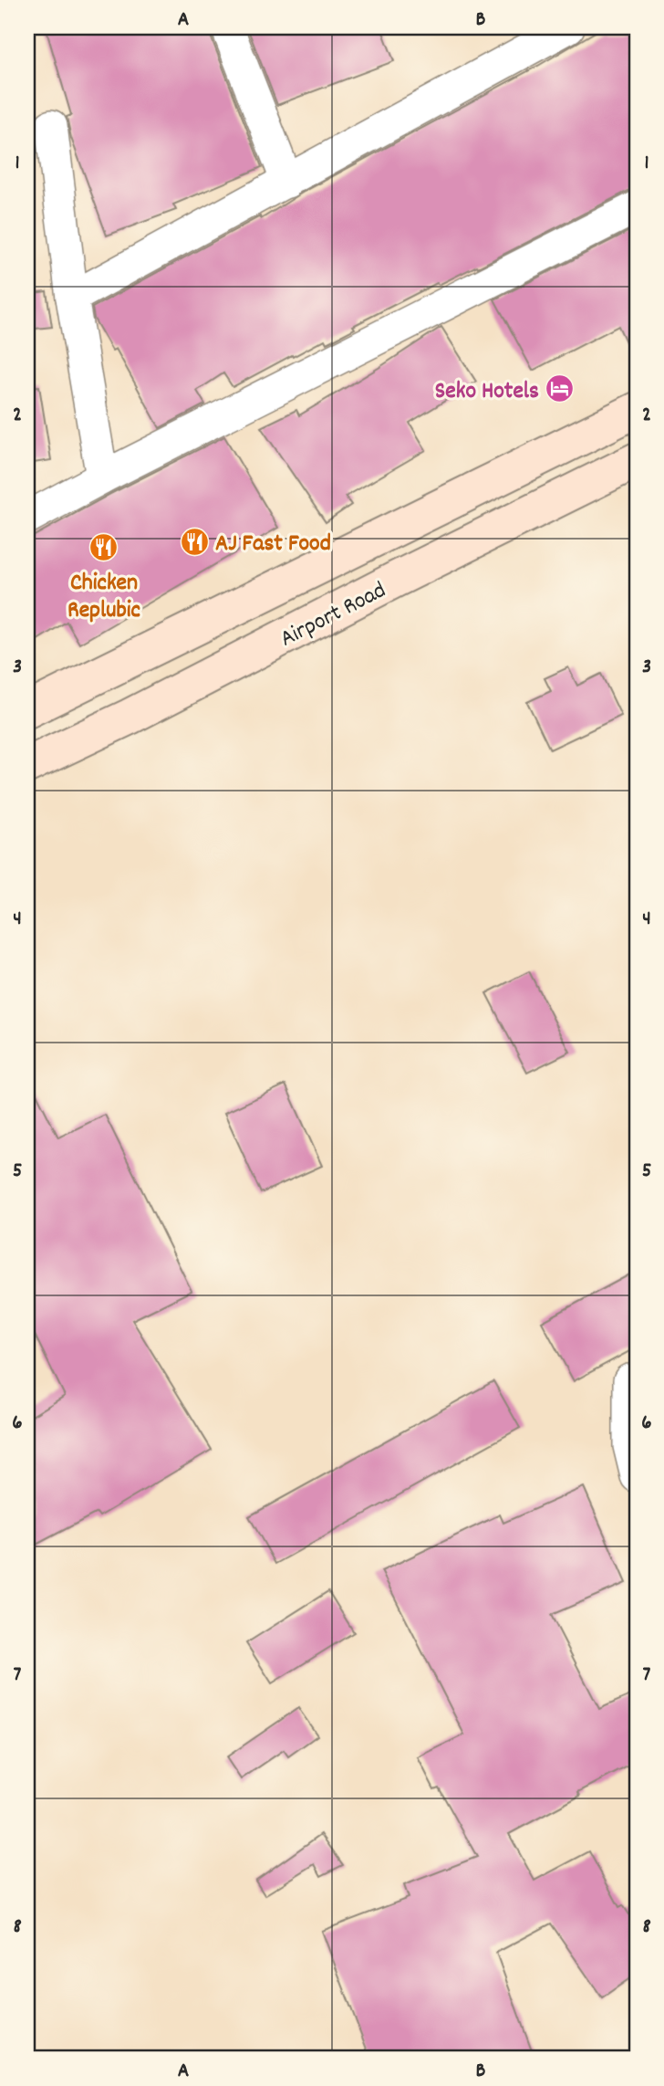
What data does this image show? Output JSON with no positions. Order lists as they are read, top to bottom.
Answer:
{
  "streets": {
    "main road": ["Airport Road"]
  },
  "places": {
    "hotel": ["Seko Hotels"],
    "restaurant": ["AJ Fast Food", "Chicken Replubic"]
  },
  "grid": {
    "columns": ["A", "B"],
    "rows": [
      "1",
      "2",
      "3",
      "4",
      "5",
      "6",
      "7",
      "8"
    ]
  }
}
